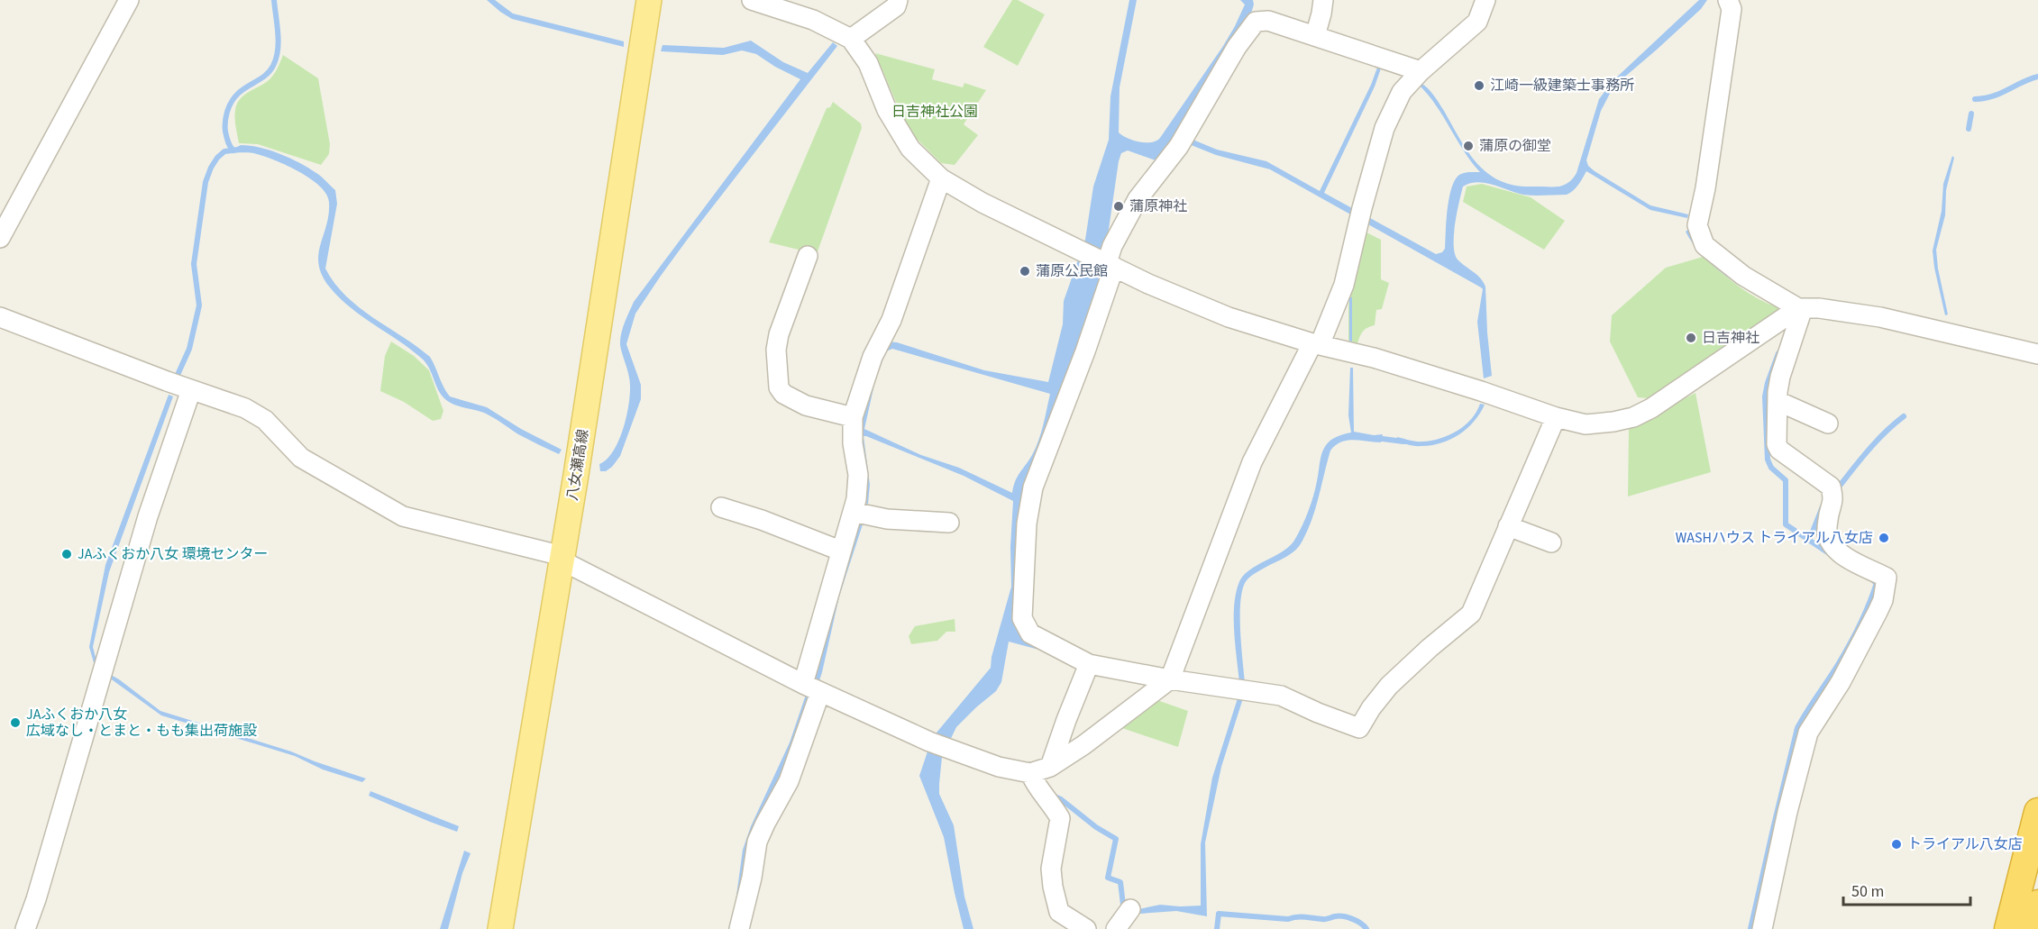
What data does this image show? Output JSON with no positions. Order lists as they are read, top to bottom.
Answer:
{
  "streets": {
    "main road": ["八女瀬高線"]
  },
  "parks": ["日吉神社公園"],
  "places": [
    "江崎一級建築士事務所",
    "蒲原の御堂",
    "蒲原神社",
    "蒲原公民館",
    "日吉神社",
    "WASHハウス トライアル八女店",
    "JAふくおか八女 環境センター",
    "JAふくおか八女 広域なし・とまと・もも集出荷施設",
    "トライアル八女店"
  ],
  "scale_bar": "50 m"
}
